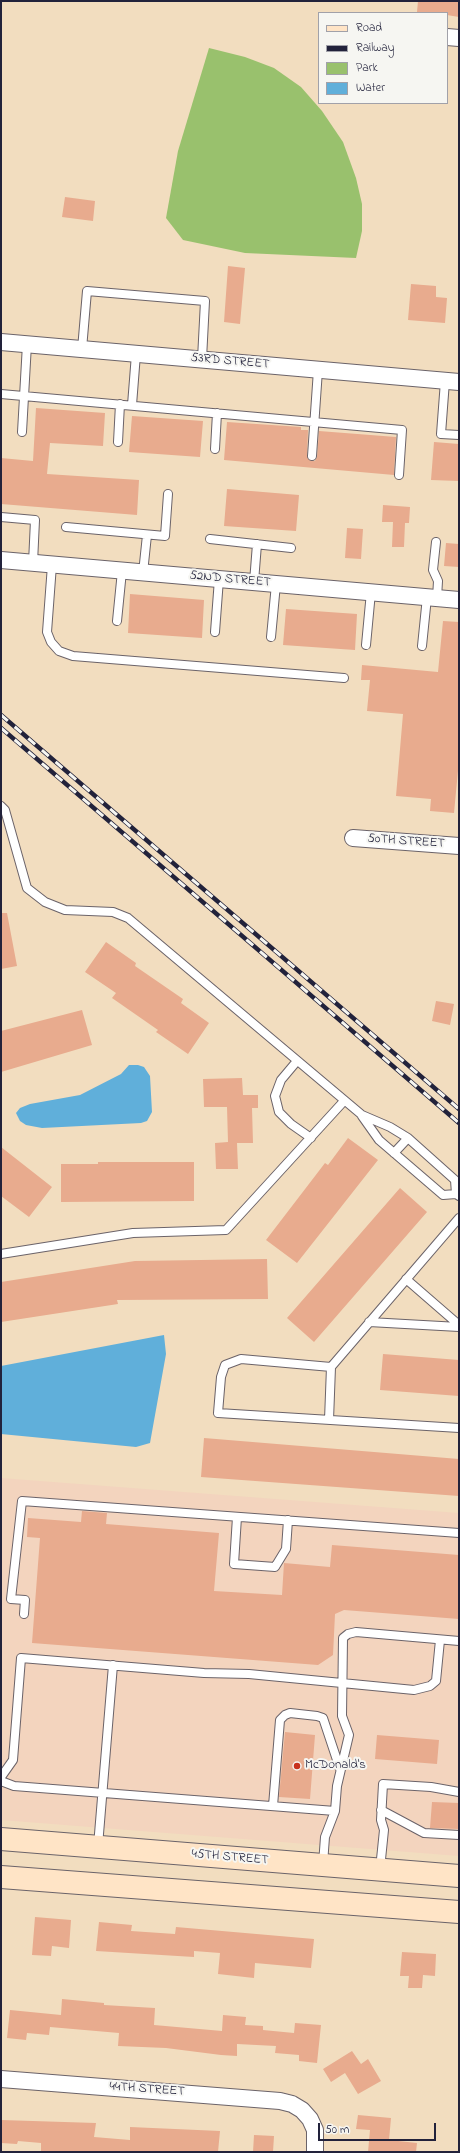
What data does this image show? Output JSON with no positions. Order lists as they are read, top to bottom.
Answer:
{
  "streets": {
    "main road": ["45TH STREET"],
    "street": [
      "53RD STREET",
      "52ND STREET",
      "50TH STREET",
      "44TH STREET"
    ]
  },
  "places": ["McDonald's"],
  "legend": [
    "Road",
    "Railway",
    "Park",
    "Water"
  ],
  "scale_bar": "50 m"
}
